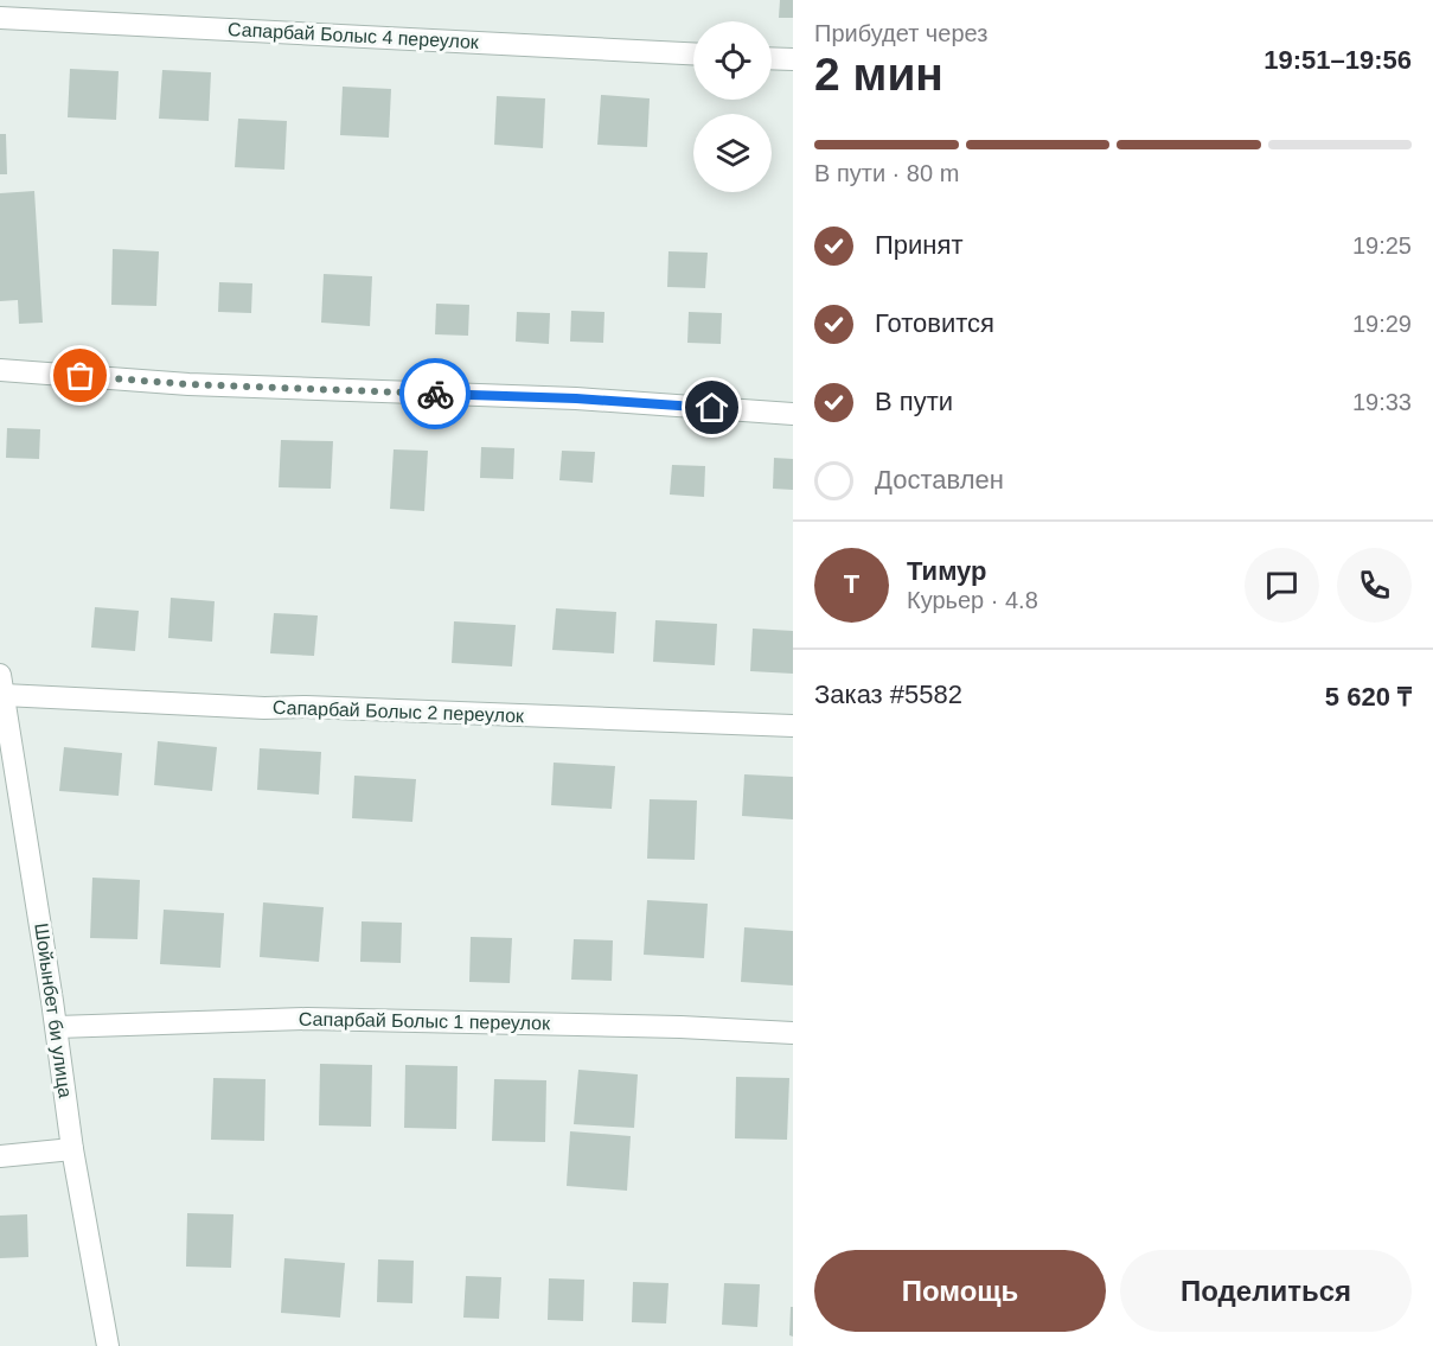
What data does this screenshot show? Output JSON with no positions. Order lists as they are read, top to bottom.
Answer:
{
  "streets": {
    "street": [
      "Сапарбай Болыс 4 переулок",
      "Сапарбай Болыс 2 переулок",
      "Шойынбет би улица",
      "Сапарбай Болыс 1 переулок"
    ]
  },
  "crossings": [
    ["Сапарбай Болыс 2 переулок", "Шойынбет би улица"],
    ["Шойынбет би улица", "Сапарбай Болыс 1 переулок"]
  ],
  "page": {
    "heading": ["2 мин", "Прибудет через", "19:51–19:56"],
    "panel": [
      "Тимур",
      "Курьер · 4.8",
      "Заказ #5582",
      "5 620 ₸"
    ],
    "bar": "В пути · 80 m",
    "list": [
      ["Принят", "19:25"],
      ["Готовится", "19:29"],
      ["В пути", "19:33"],
      "Доставлен"
    ],
    "round": "Т",
    "buttons": ["Помощь", "Поделиться"]
  }
}
